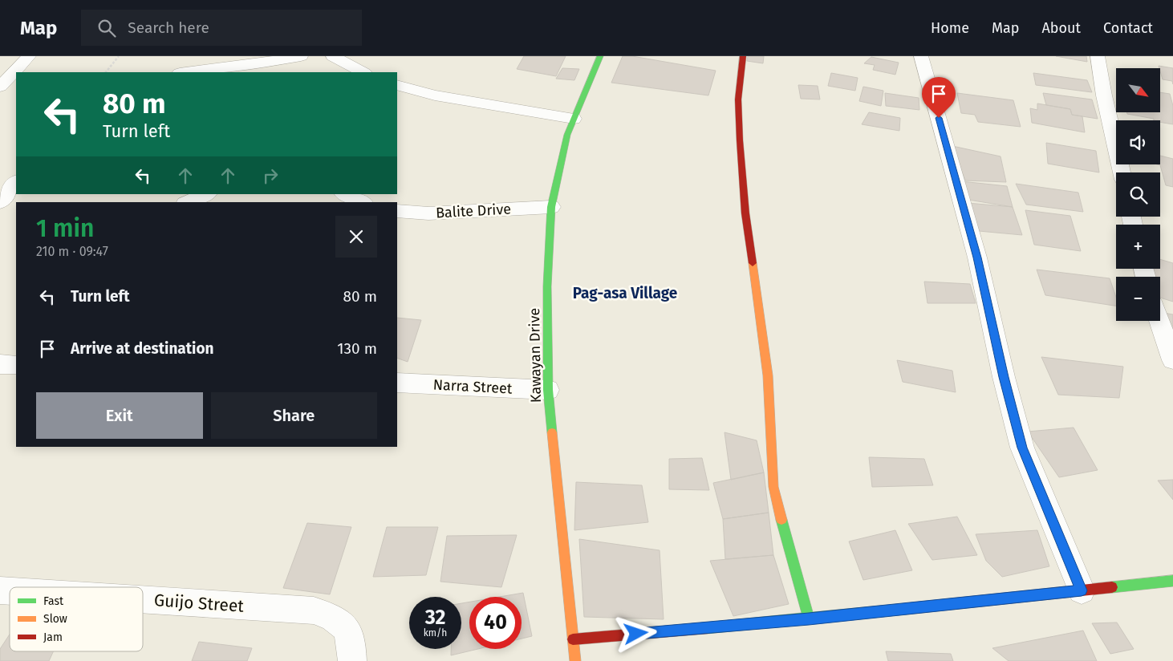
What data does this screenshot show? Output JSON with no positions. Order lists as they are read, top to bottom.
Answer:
{
  "streets": {
    "street": [
      "Balite Drive",
      "Kawayan Drive",
      "Narra Street",
      "Guijo Street"
    ]
  },
  "crossings": [
    ["Balite Drive", "Kawayan Drive"],
    ["Kawayan Drive", "Narra Street"]
  ],
  "districts": ["Pag-asa Village"],
  "legend": ["Fast", "Slow", "Jam"],
  "north": "bottom right",
  "page": {
    "header": "Map",
    "search": "Search here",
    "nav": [
      "Home",
      "Map",
      "About",
      "Contact"
    ],
    "map_buttons": ["+", "−"],
    "turn": ["80 m", "Turn left"],
    "heading": ["1 min", "210 m · 09:47"],
    "list": [
      {
        "name": "Turn left",
        "value": "80 m"
      },
      {
        "name": "Arrive at destination",
        "value": "130 m"
      }
    ],
    "buttons": ["Exit", "Share"],
    "speed": "32 km/h",
    "limit": "40"
  }
}
